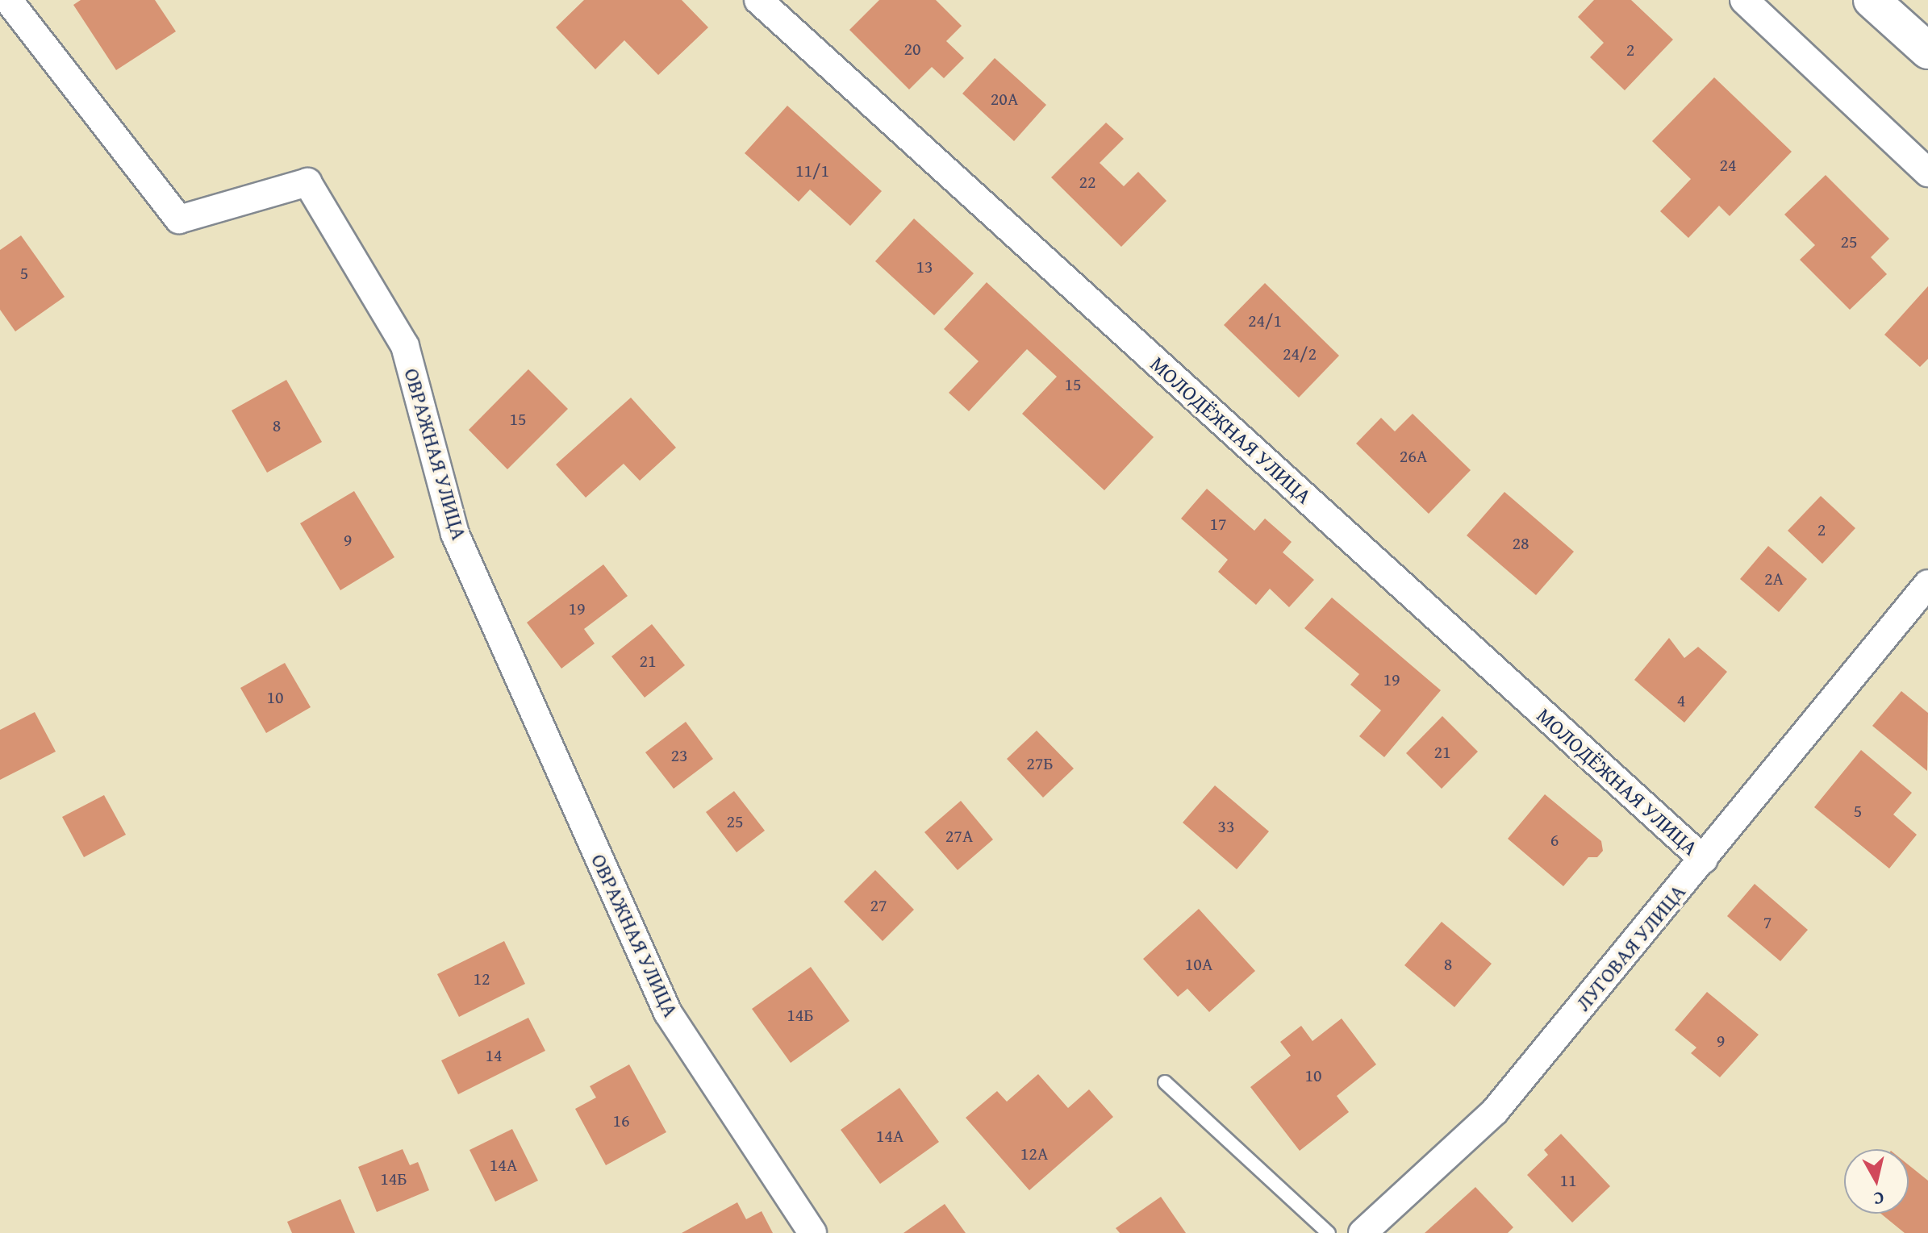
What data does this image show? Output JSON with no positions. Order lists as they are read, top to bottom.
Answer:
{
  "streets": {
    "street": ["МОЛОДЁЖНАЯ УЛИЦА", "ОВРАЖНАЯ УЛИЦА", "ЛУГОВАЯ УЛИЦА"]
  },
  "crossings": [
    ["МОЛОДЁЖНАЯ УЛИЦА", "ЛУГОВАЯ УЛИЦА"]
  ],
  "house_numbers": [
    "20",
    "2",
    "20А",
    "24",
    "11/1",
    "22",
    "25",
    "13",
    "5",
    "24/1",
    "24/2",
    "15",
    "15",
    "8",
    "26А",
    "17",
    "2",
    "9",
    "28",
    "2А",
    "19",
    "21",
    "19",
    "10",
    "4",
    "21",
    "23",
    "27Б",
    "5",
    "25",
    "33",
    "27А",
    "6",
    "27",
    "7",
    "10А",
    "8",
    "12",
    "14Б",
    "9",
    "14",
    "10",
    "16",
    "14А",
    "12А",
    "14А",
    "14Б",
    "11"
  ],
  "north": "bottom"
}
